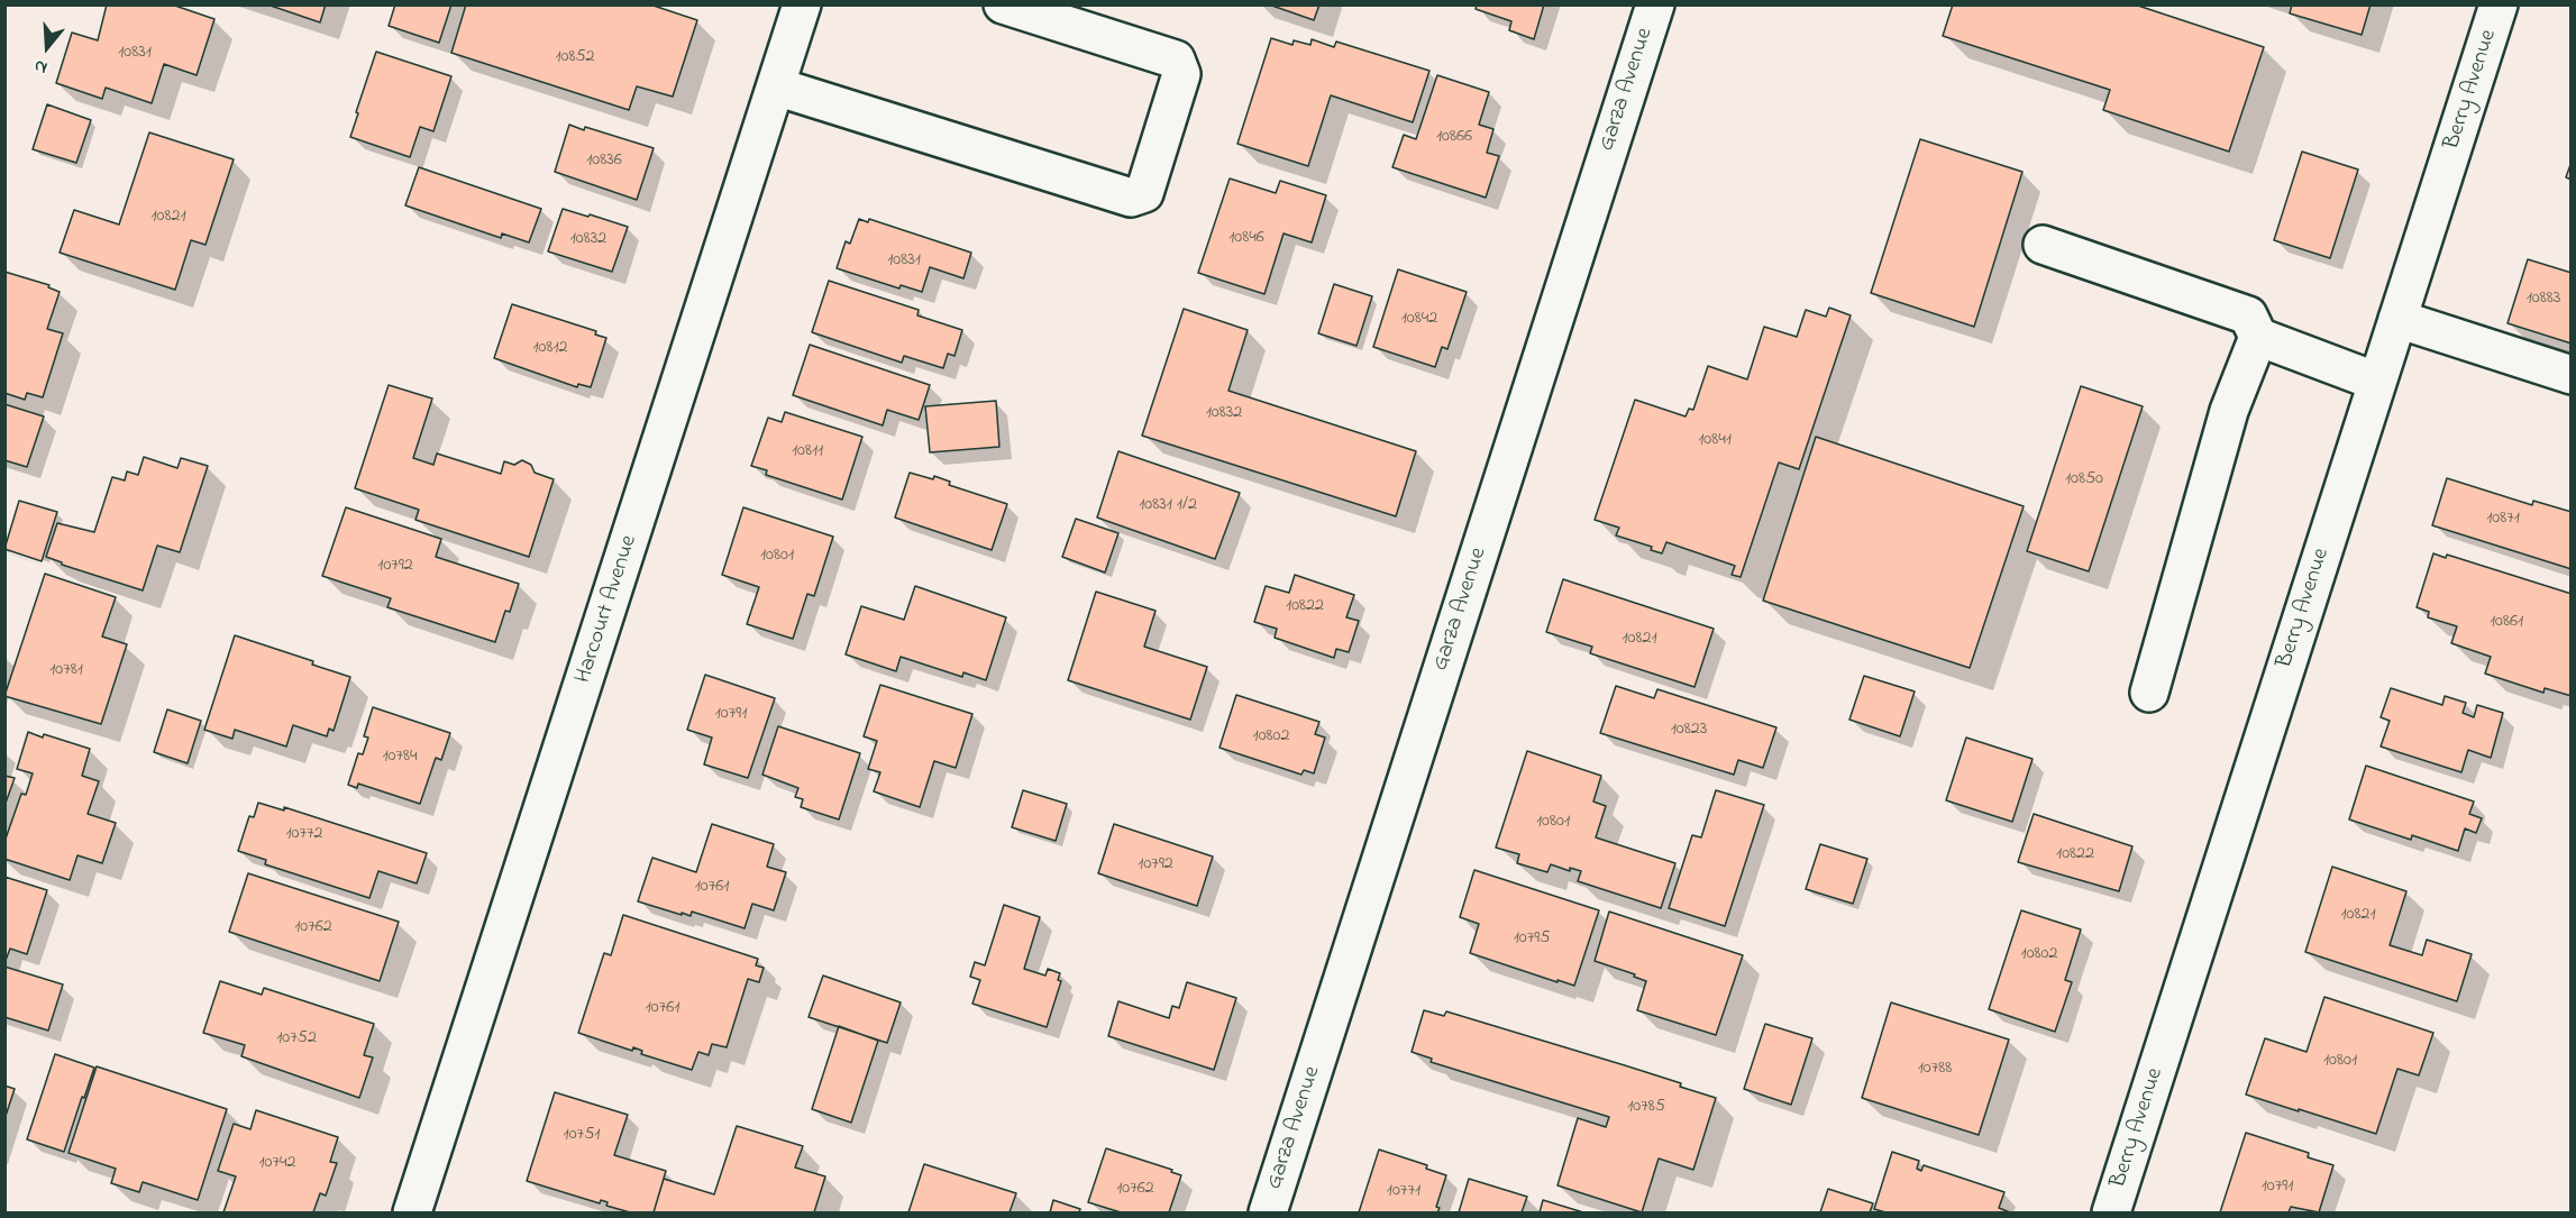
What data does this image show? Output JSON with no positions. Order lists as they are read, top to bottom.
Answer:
{
  "streets": {
    "street": ["Garza Avenue", "Berry Avenue", "Harcourt Avenue"]
  },
  "house_numbers": [
    "10831",
    "10852",
    "10866",
    "10836",
    "10821",
    "10846",
    "10832",
    "10831",
    "10883",
    "10842",
    "10812",
    "10832",
    "10841",
    "10811",
    "10850",
    "10831 1/2",
    "10871",
    "10801",
    "10792",
    "10822",
    "10861",
    "10821",
    "10781",
    "10791",
    "10823",
    "10802",
    "10784",
    "10801",
    "10772",
    "10822",
    "10792",
    "10761",
    "10821",
    "10762",
    "10795",
    "10802",
    "10761",
    "10752",
    "10801",
    "10788",
    "10785",
    "10751",
    "10742",
    "10791",
    "10762",
    "10771"
  ],
  "north": "bottom"
}
